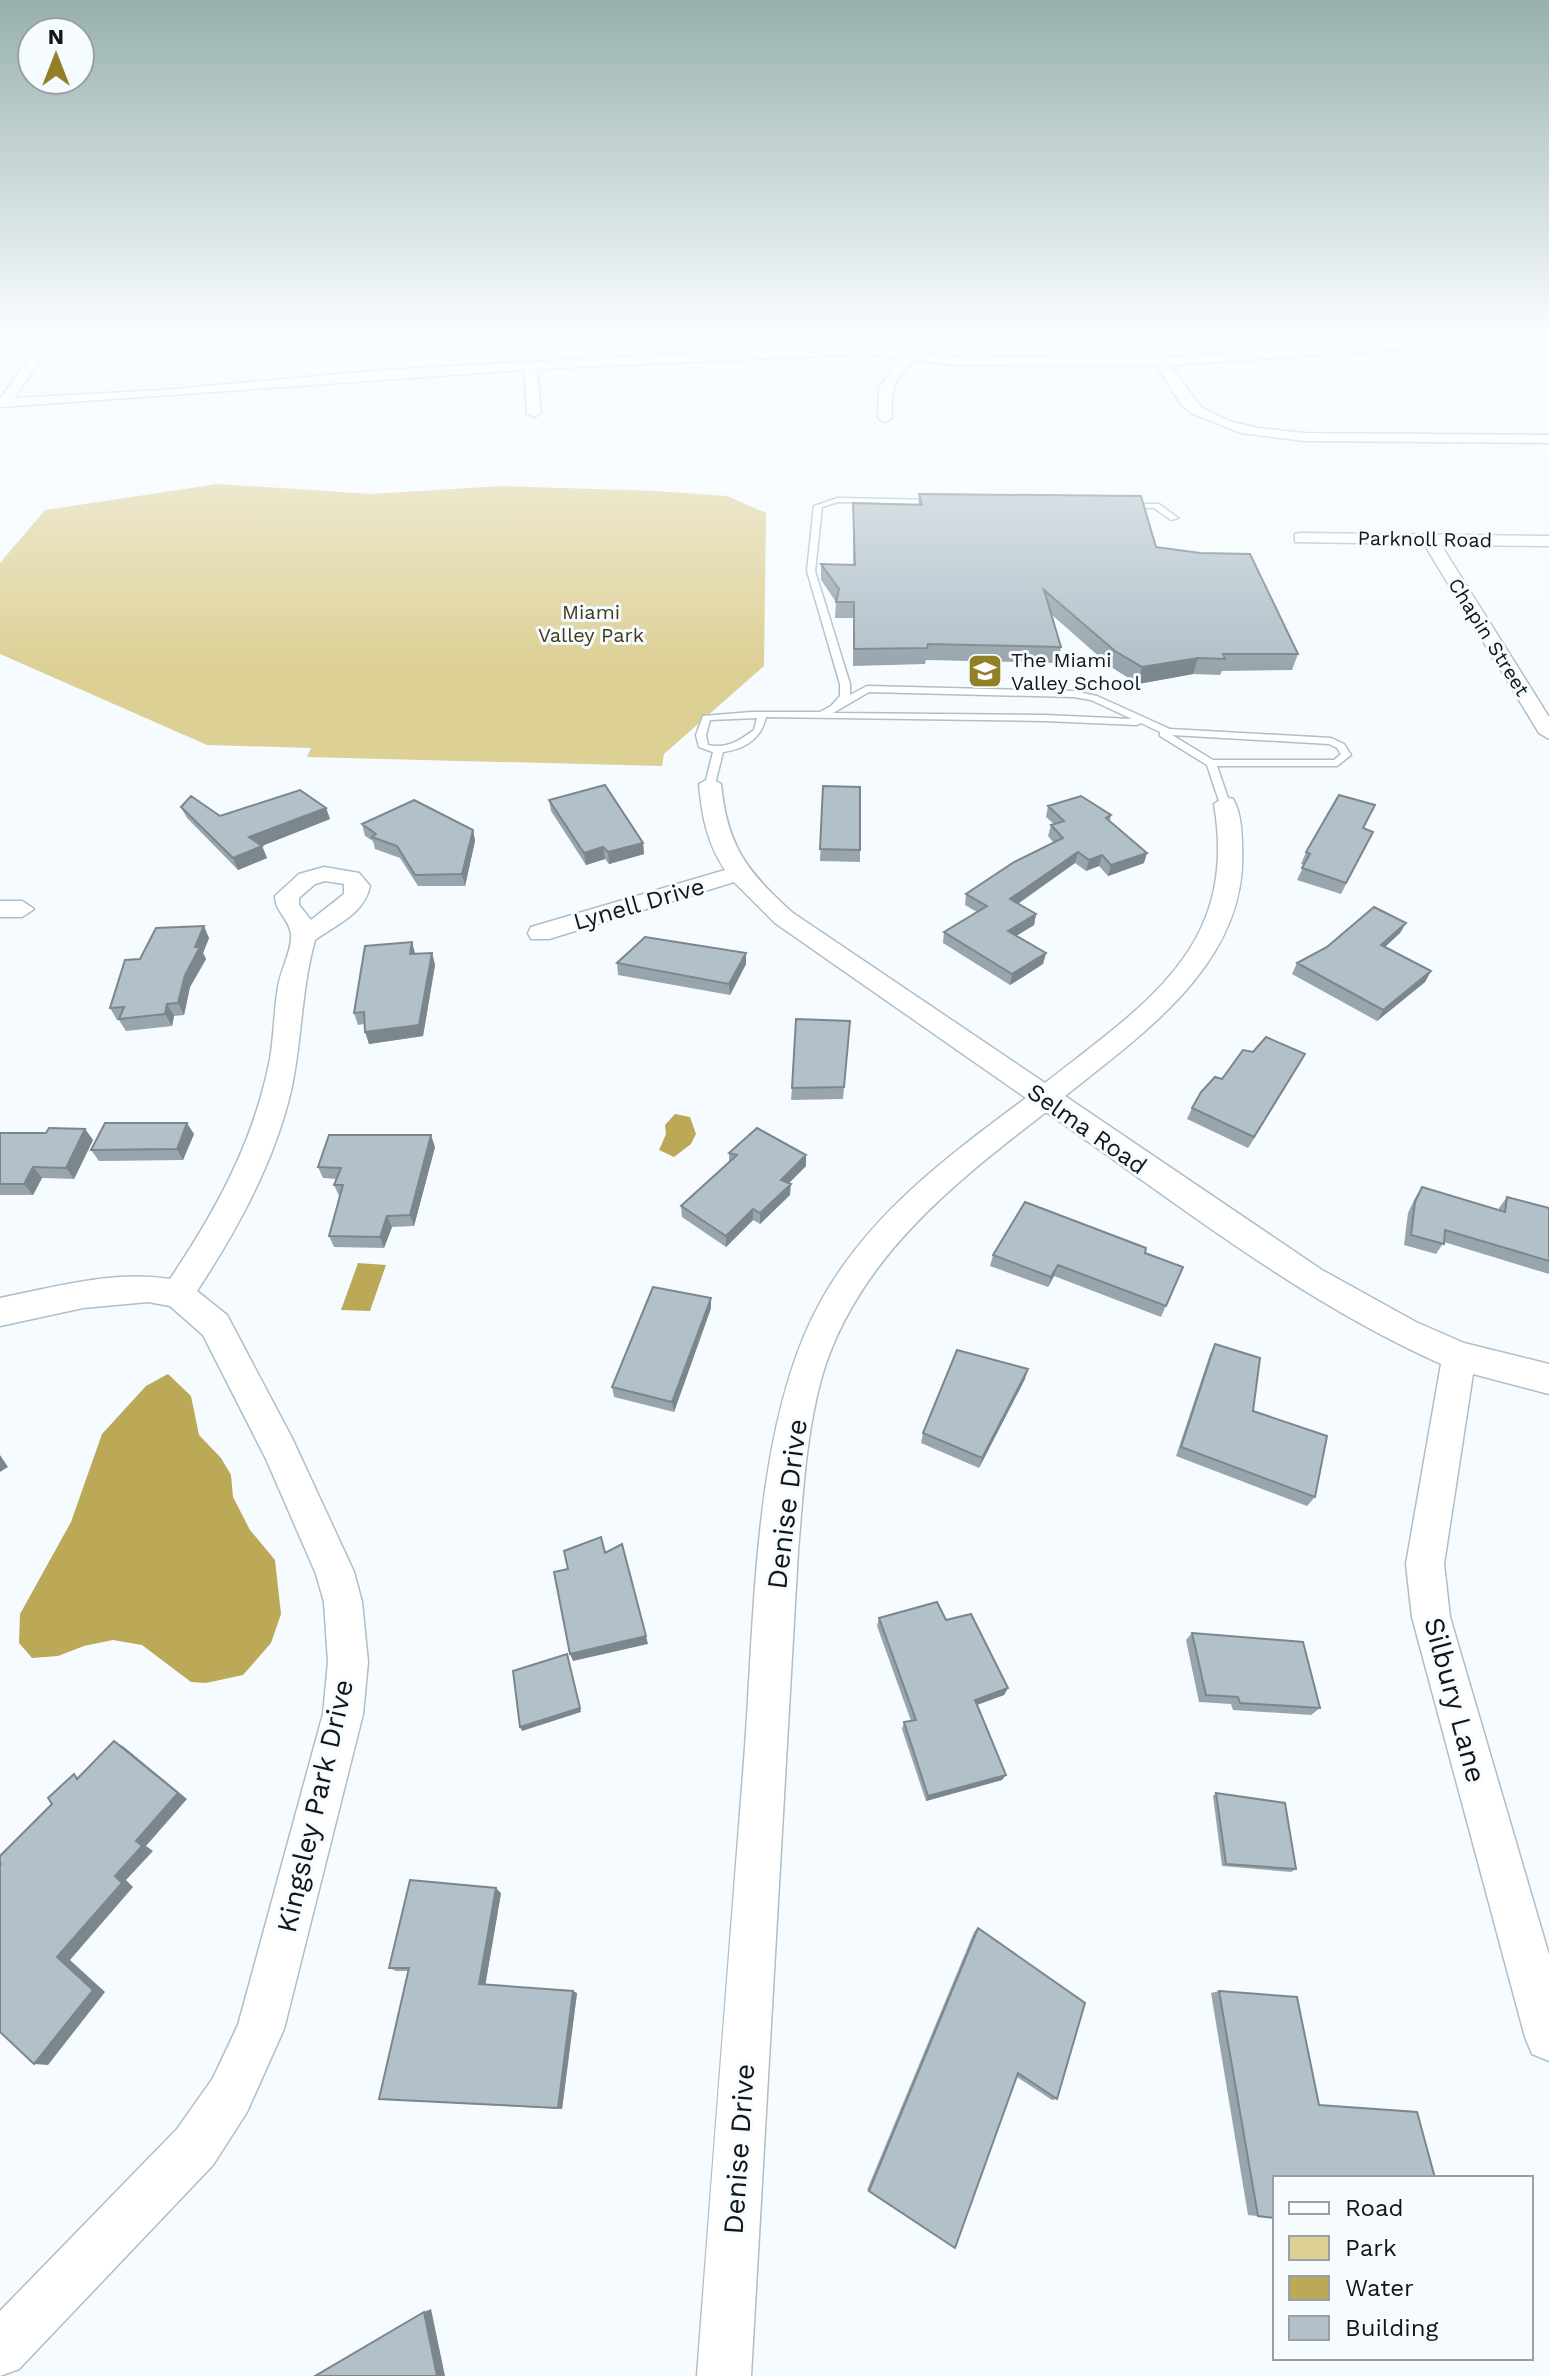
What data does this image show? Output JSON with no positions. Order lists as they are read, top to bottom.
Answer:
{
  "streets": {
    "street": [
      "Parknoll Road",
      "Chapin Street",
      "Lynell Drive",
      "Selma Road",
      "Denise Drive",
      "Silbury Lane",
      "Kingsley Park Drive"
    ]
  },
  "crossings": [
    ["Parknoll Road", "Chapin Street"],
    ["Lynell Drive", "Selma Road"],
    ["Selma Road", "Denise Drive"],
    ["Selma Road", "Silbury Lane"]
  ],
  "parks": ["Miami Valley Park"],
  "places": {
    "school or university": ["The Miami Valley School"]
  },
  "legend": [
    "Road",
    "Park",
    "Water",
    "Building"
  ],
  "north": "top"
}
